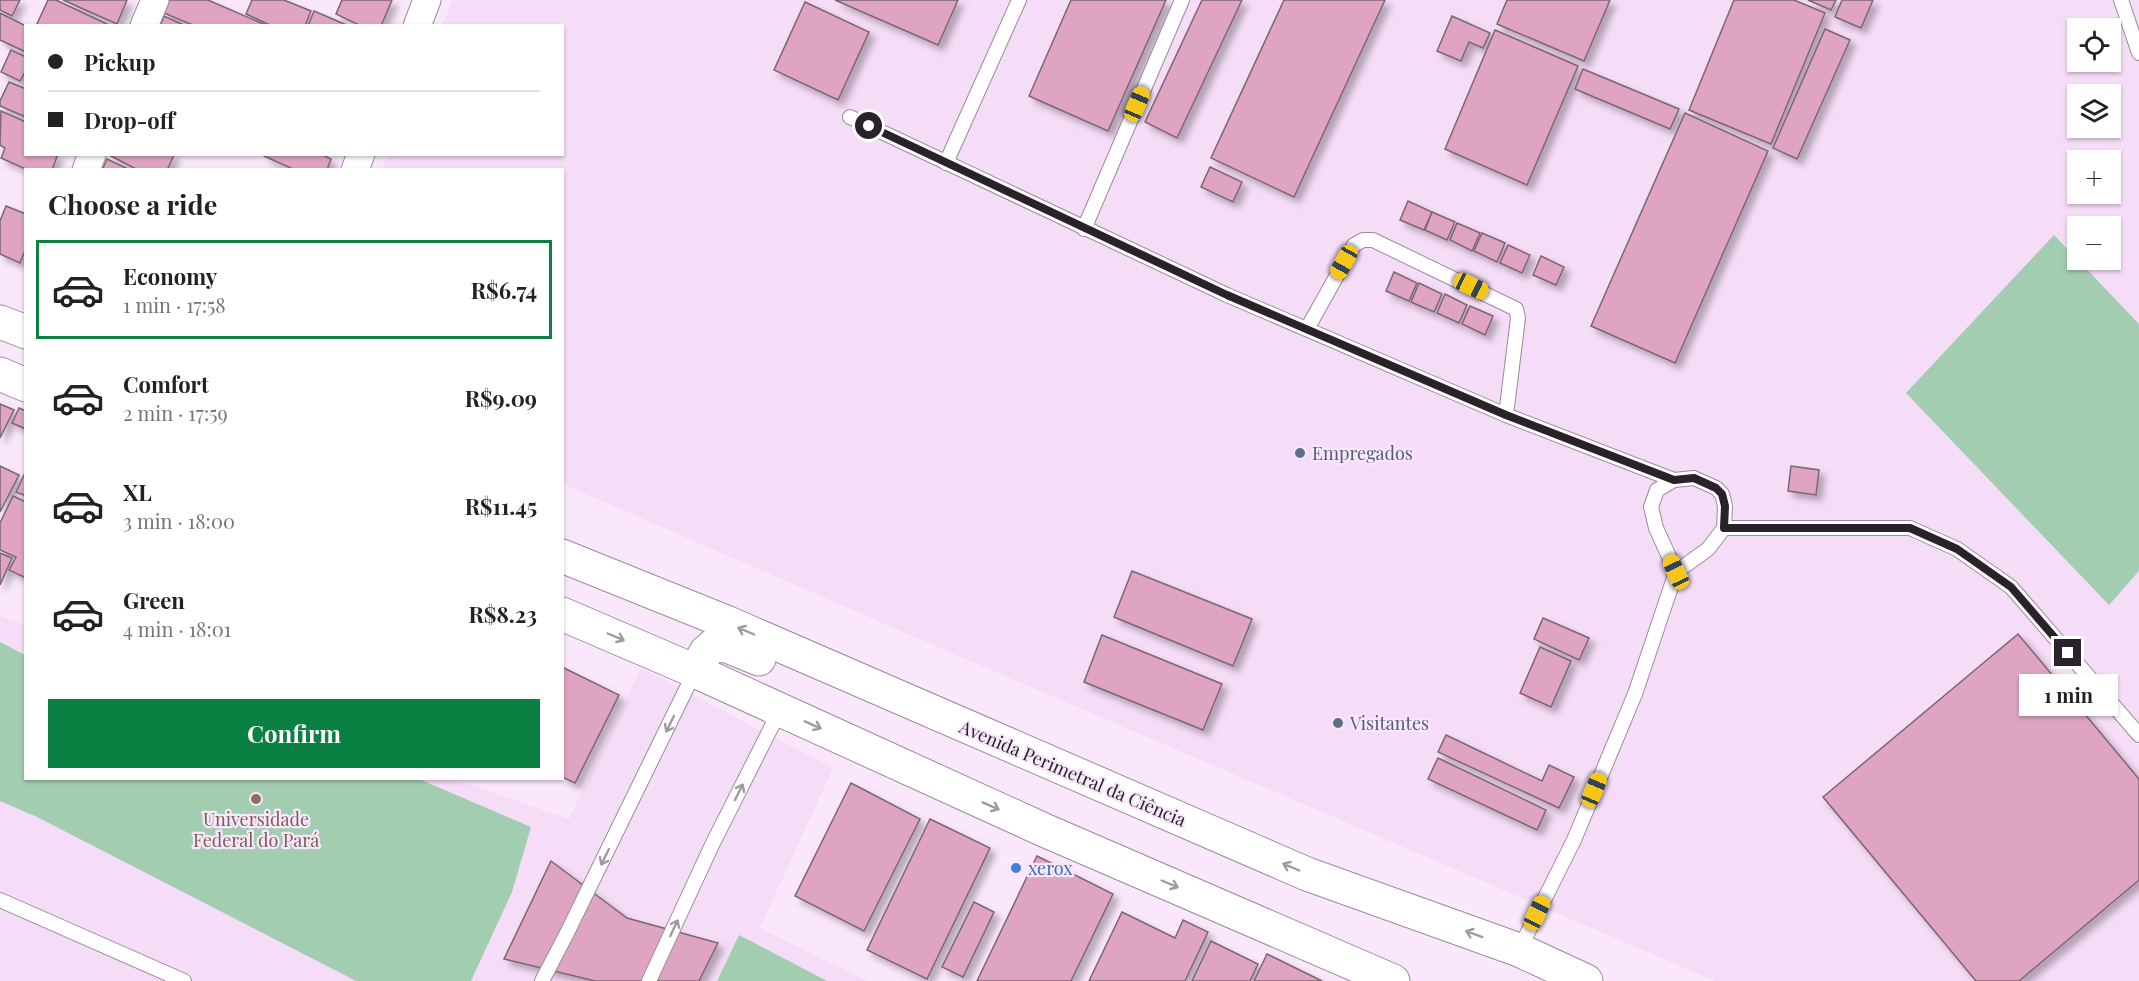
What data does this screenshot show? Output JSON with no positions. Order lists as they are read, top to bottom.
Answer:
{
  "streets": {
    "main road": ["Avenida Perimetral da Ciência"]
  },
  "places": [
    "Empregados",
    "Visitantes",
    "Universidade Federal do Pará",
    "xerox"
  ],
  "page": {
    "map_buttons": ["+", "−"],
    "banner": ["Pickup", "Drop-off"],
    "heading": "Choose a ride",
    "list": [
      {
        "name": "Economy",
        "note": "1 min · 17:58",
        "value": "R$6.74"
      },
      {
        "name": "Comfort",
        "note": "2 min · 17:59",
        "value": "R$9.09"
      },
      {
        "name": "XL",
        "note": "3 min · 18:00",
        "value": "R$11.45"
      },
      {
        "name": "Green",
        "note": "4 min · 18:01",
        "value": "R$8.23"
      }
    ],
    "bubble": "1 min",
    "buttons": "Confirm"
  }
}
